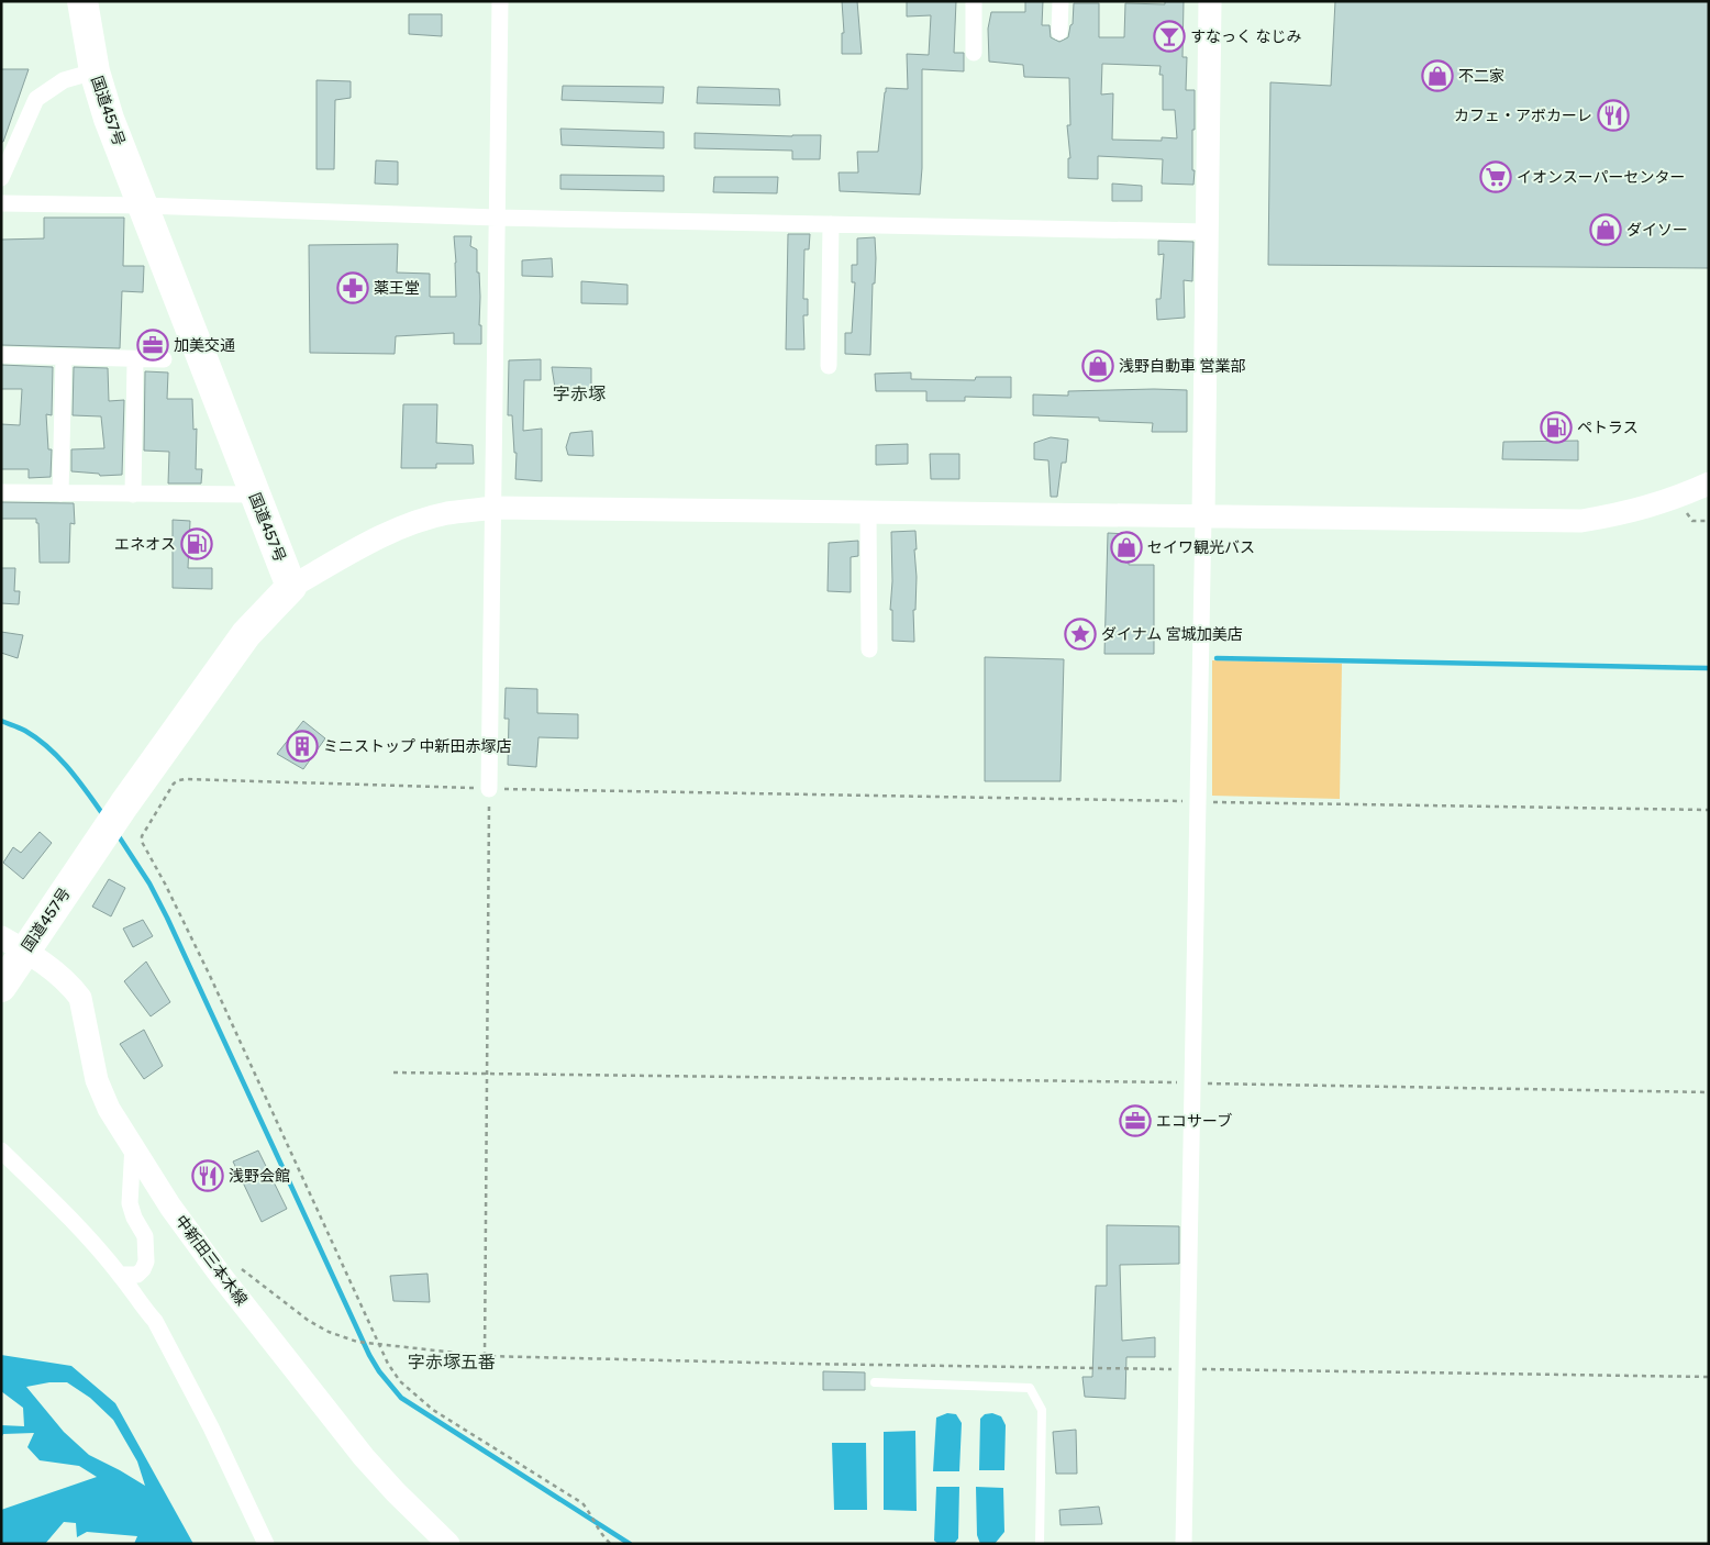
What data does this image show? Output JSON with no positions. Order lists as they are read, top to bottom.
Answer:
{
  "streets": {
    "highway": ["国道457号"],
    "street": ["中新田三本木線"]
  },
  "crossings": [
    ["国道457号", "中新田三本木線"]
  ],
  "districts": ["字赤塚", "字赤塚五番"],
  "places": {
    "bar": ["すなっく なじみ"],
    "shop": [
      "不二家",
      "ダイソー",
      "浅野自動車 営業部",
      "セイワ観光バス"
    ],
    "restaurant": ["カフェ・アボカーレ", "浅野会館"],
    "supermarket": ["イオンスーパーセンター"],
    "pharmacy": ["薬王堂"],
    "office": ["加美交通", "エコサーブ"],
    "fuel station": ["ペトラス", "エネオス"],
    "place": ["ダイナム 宮城加美店"],
    "building": ["ミニストップ 中新田赤塚店"]
  }
}
